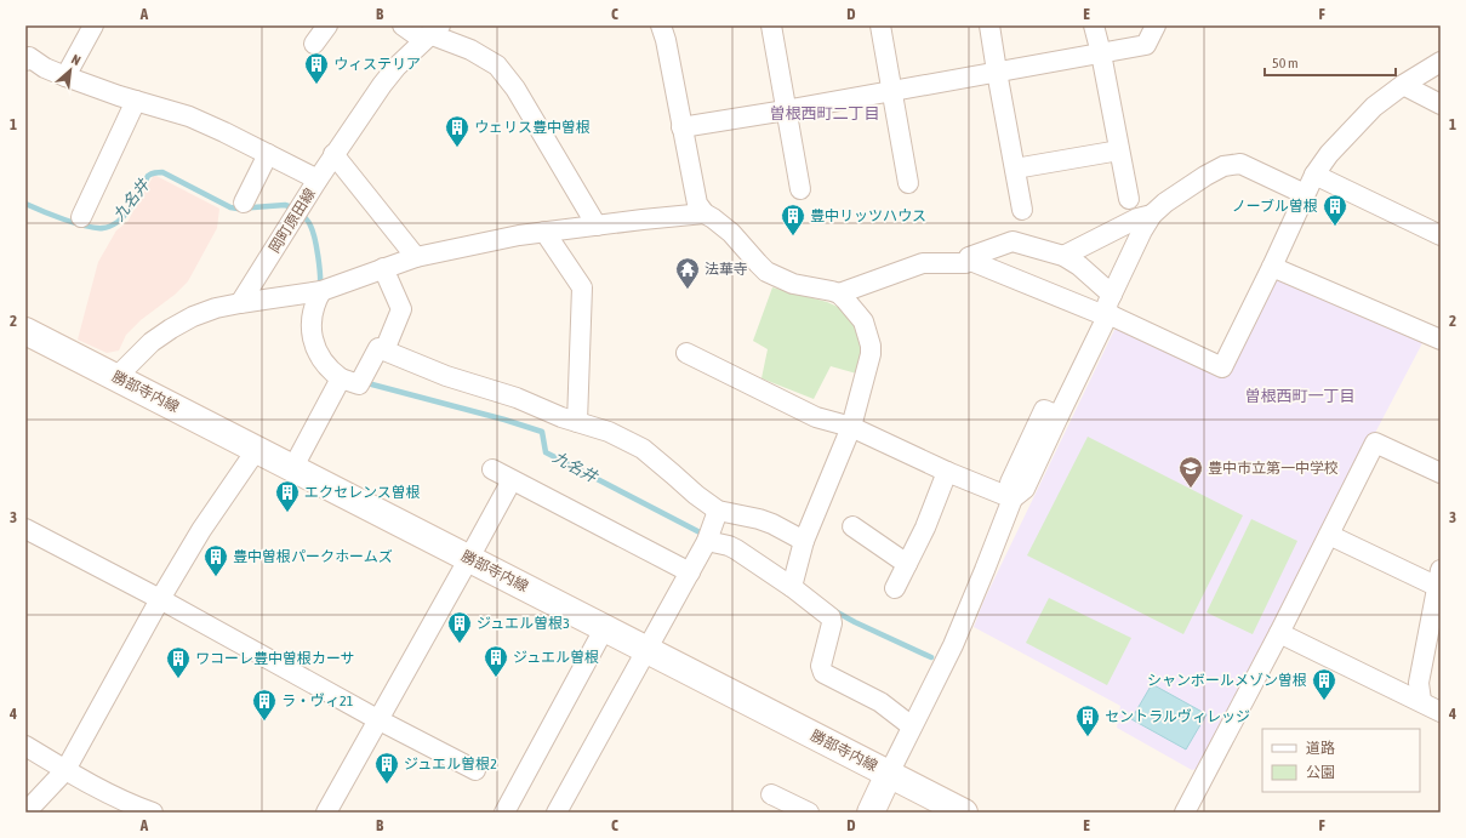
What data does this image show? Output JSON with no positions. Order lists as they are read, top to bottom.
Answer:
{
  "streets": {
    "street": ["岡町原田線", "勝部寺内線"]
  },
  "districts": ["曽根西町二丁目", "曽根西町一丁目"],
  "water": ["九名井"],
  "places": {
    "building": [
      "ウィステリア",
      "ウェリス豊中曽根",
      "ノーブル曽根",
      "豊中リッツハウス",
      "エクセレンス曽根",
      "豊中曽根パークホームズ",
      "ジュエル曽根3",
      "ジュエル曽根",
      "ワコーレ豊中曽根カーサ",
      "シャンボールメゾン曽根",
      "ラ・ヴィ21",
      "セントラルヴィレッジ",
      "ジュエル曽根2"
    ],
    "temple": ["法華寺"],
    "school or university": ["豊中市立第一中学校"]
  },
  "legend": ["道路", "公園"],
  "scale_bar": "50 m",
  "north": "top right",
  "grid": {
    "columns": [
      "A",
      "B",
      "C",
      "D",
      "E",
      "F"
    ],
    "rows": [
      "1",
      "2",
      "3",
      "4"
    ]
  }
}
